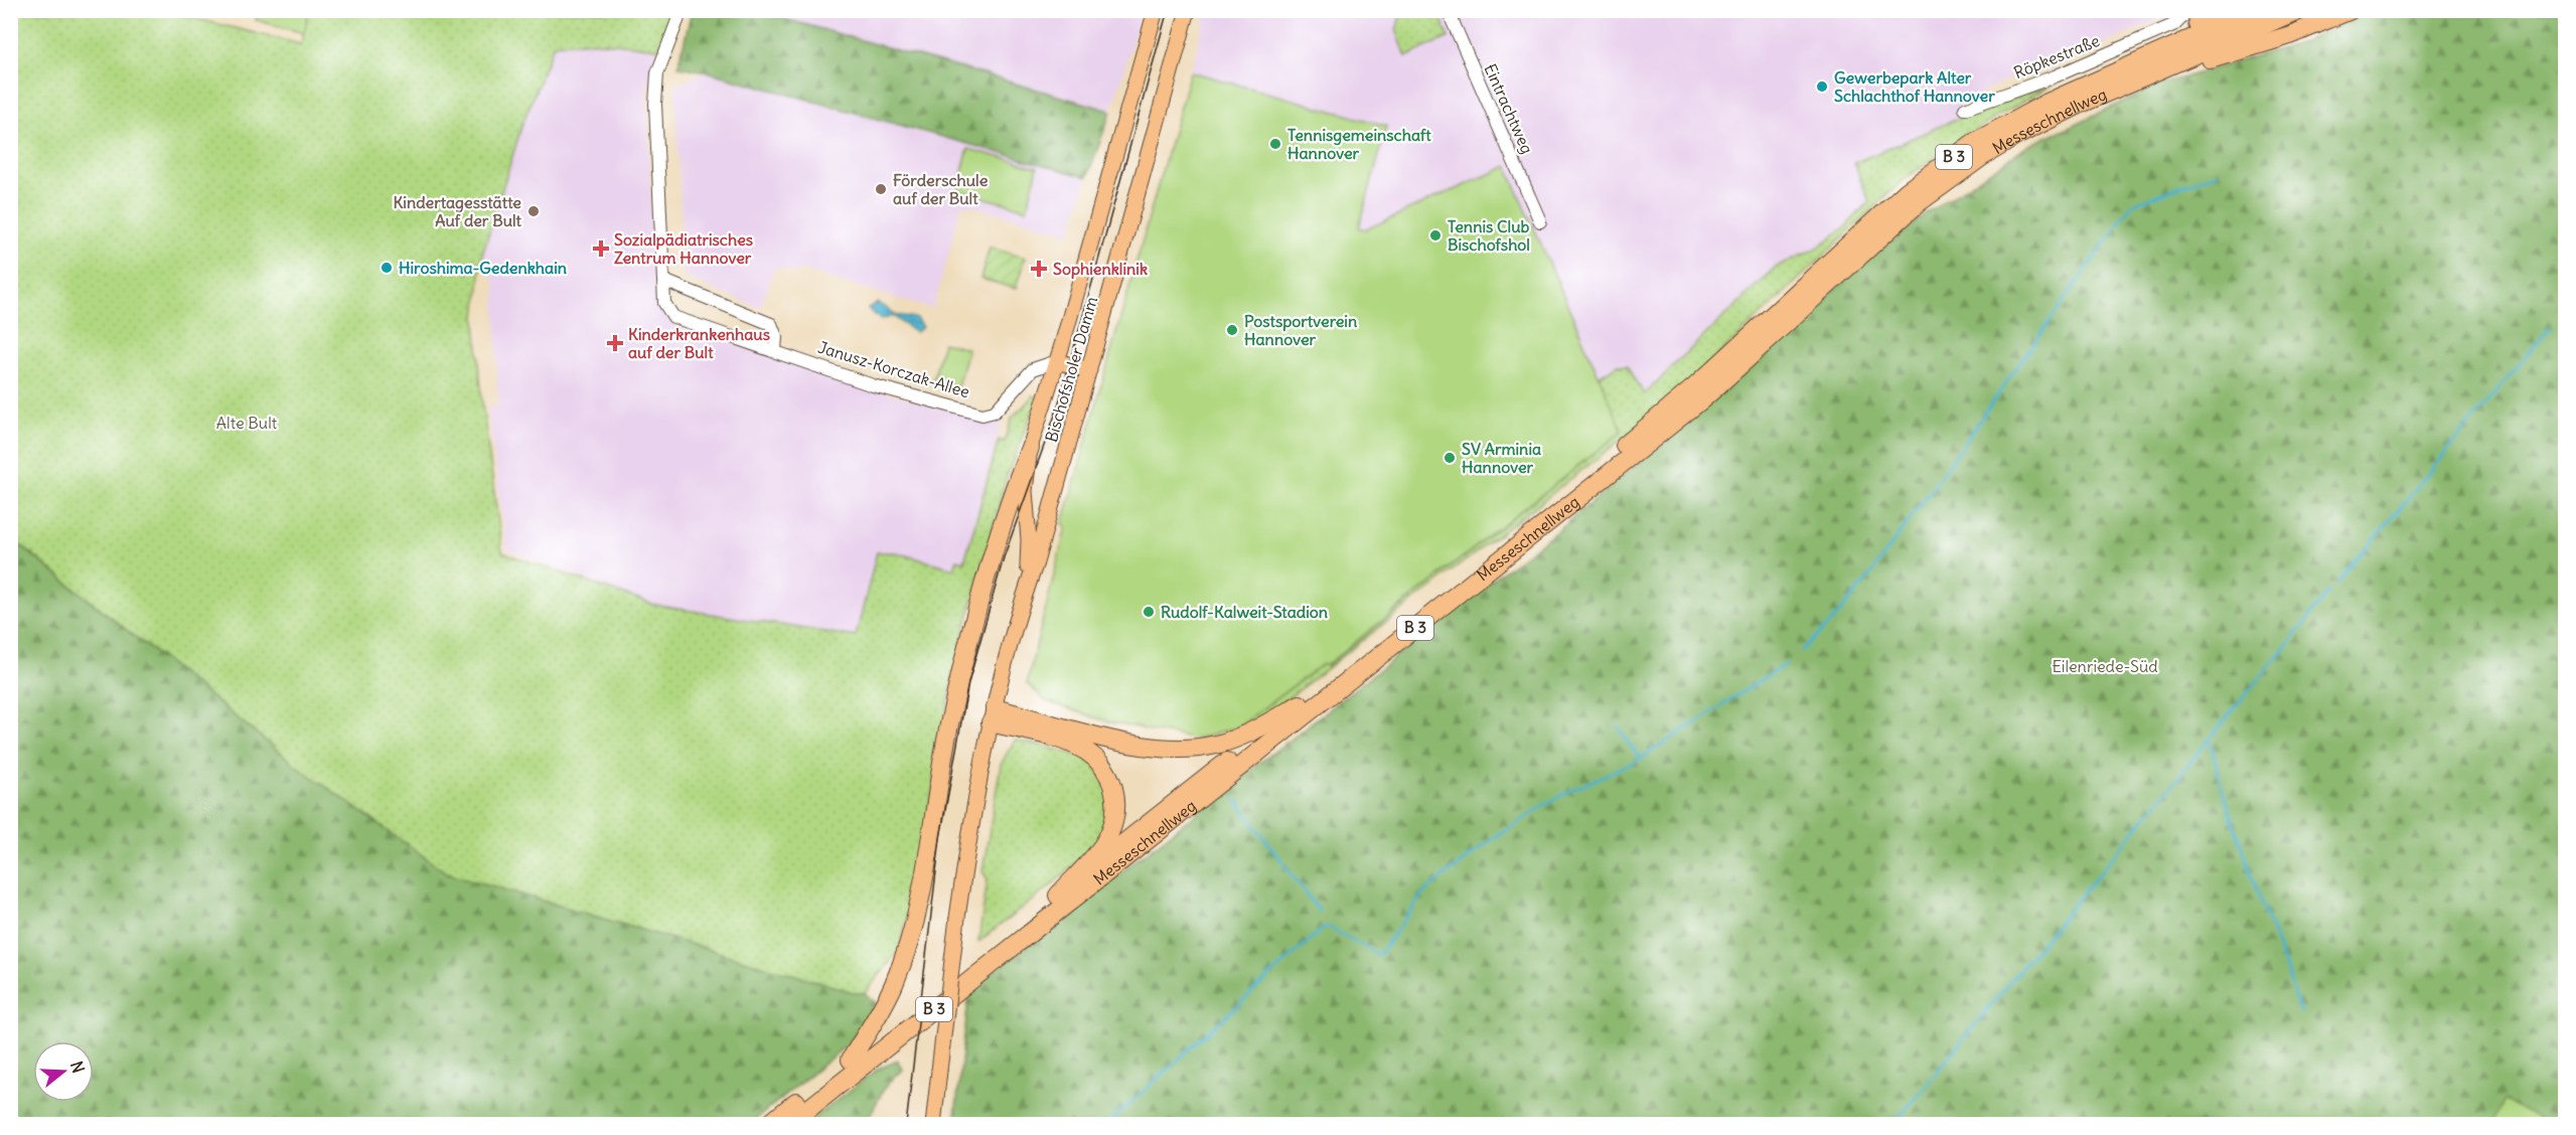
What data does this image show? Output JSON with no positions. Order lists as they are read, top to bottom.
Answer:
{
  "streets": {
    "highway": ["Messeschnellweg", "B 3"],
    "main road": ["Bischofsholer Damm"],
    "street": ["Röpkestraße", "Eintrachtweg", "Janusz-Korczak-Allee"]
  },
  "crossings": [
    ["Janusz-Korczak-Allee", "Bischofsholer Damm"]
  ],
  "parks": ["Alte Bult", "Eilenriede-Süd"],
  "places": {
    "other": [
      "Gewerbepark Alter Schlachthof Hannover",
      "Tennisgemeinschaft Hannover",
      "Förderschule auf der Bult",
      "Kindertagesstätte Auf der Bult",
      "Tennis Club Bischofshol",
      "Hiroshima-Gedenkhain",
      "Postsportverein Hannover",
      "SV Arminia Hannover",
      "Rudolf-Kalweit-Stadion"
    ],
    "health": ["Sozialpädiatrisches Zentrum Hannover", "Sophienklinik", "Kinderkrankenhaus auf der Bult"]
  },
  "north": "right"
}
